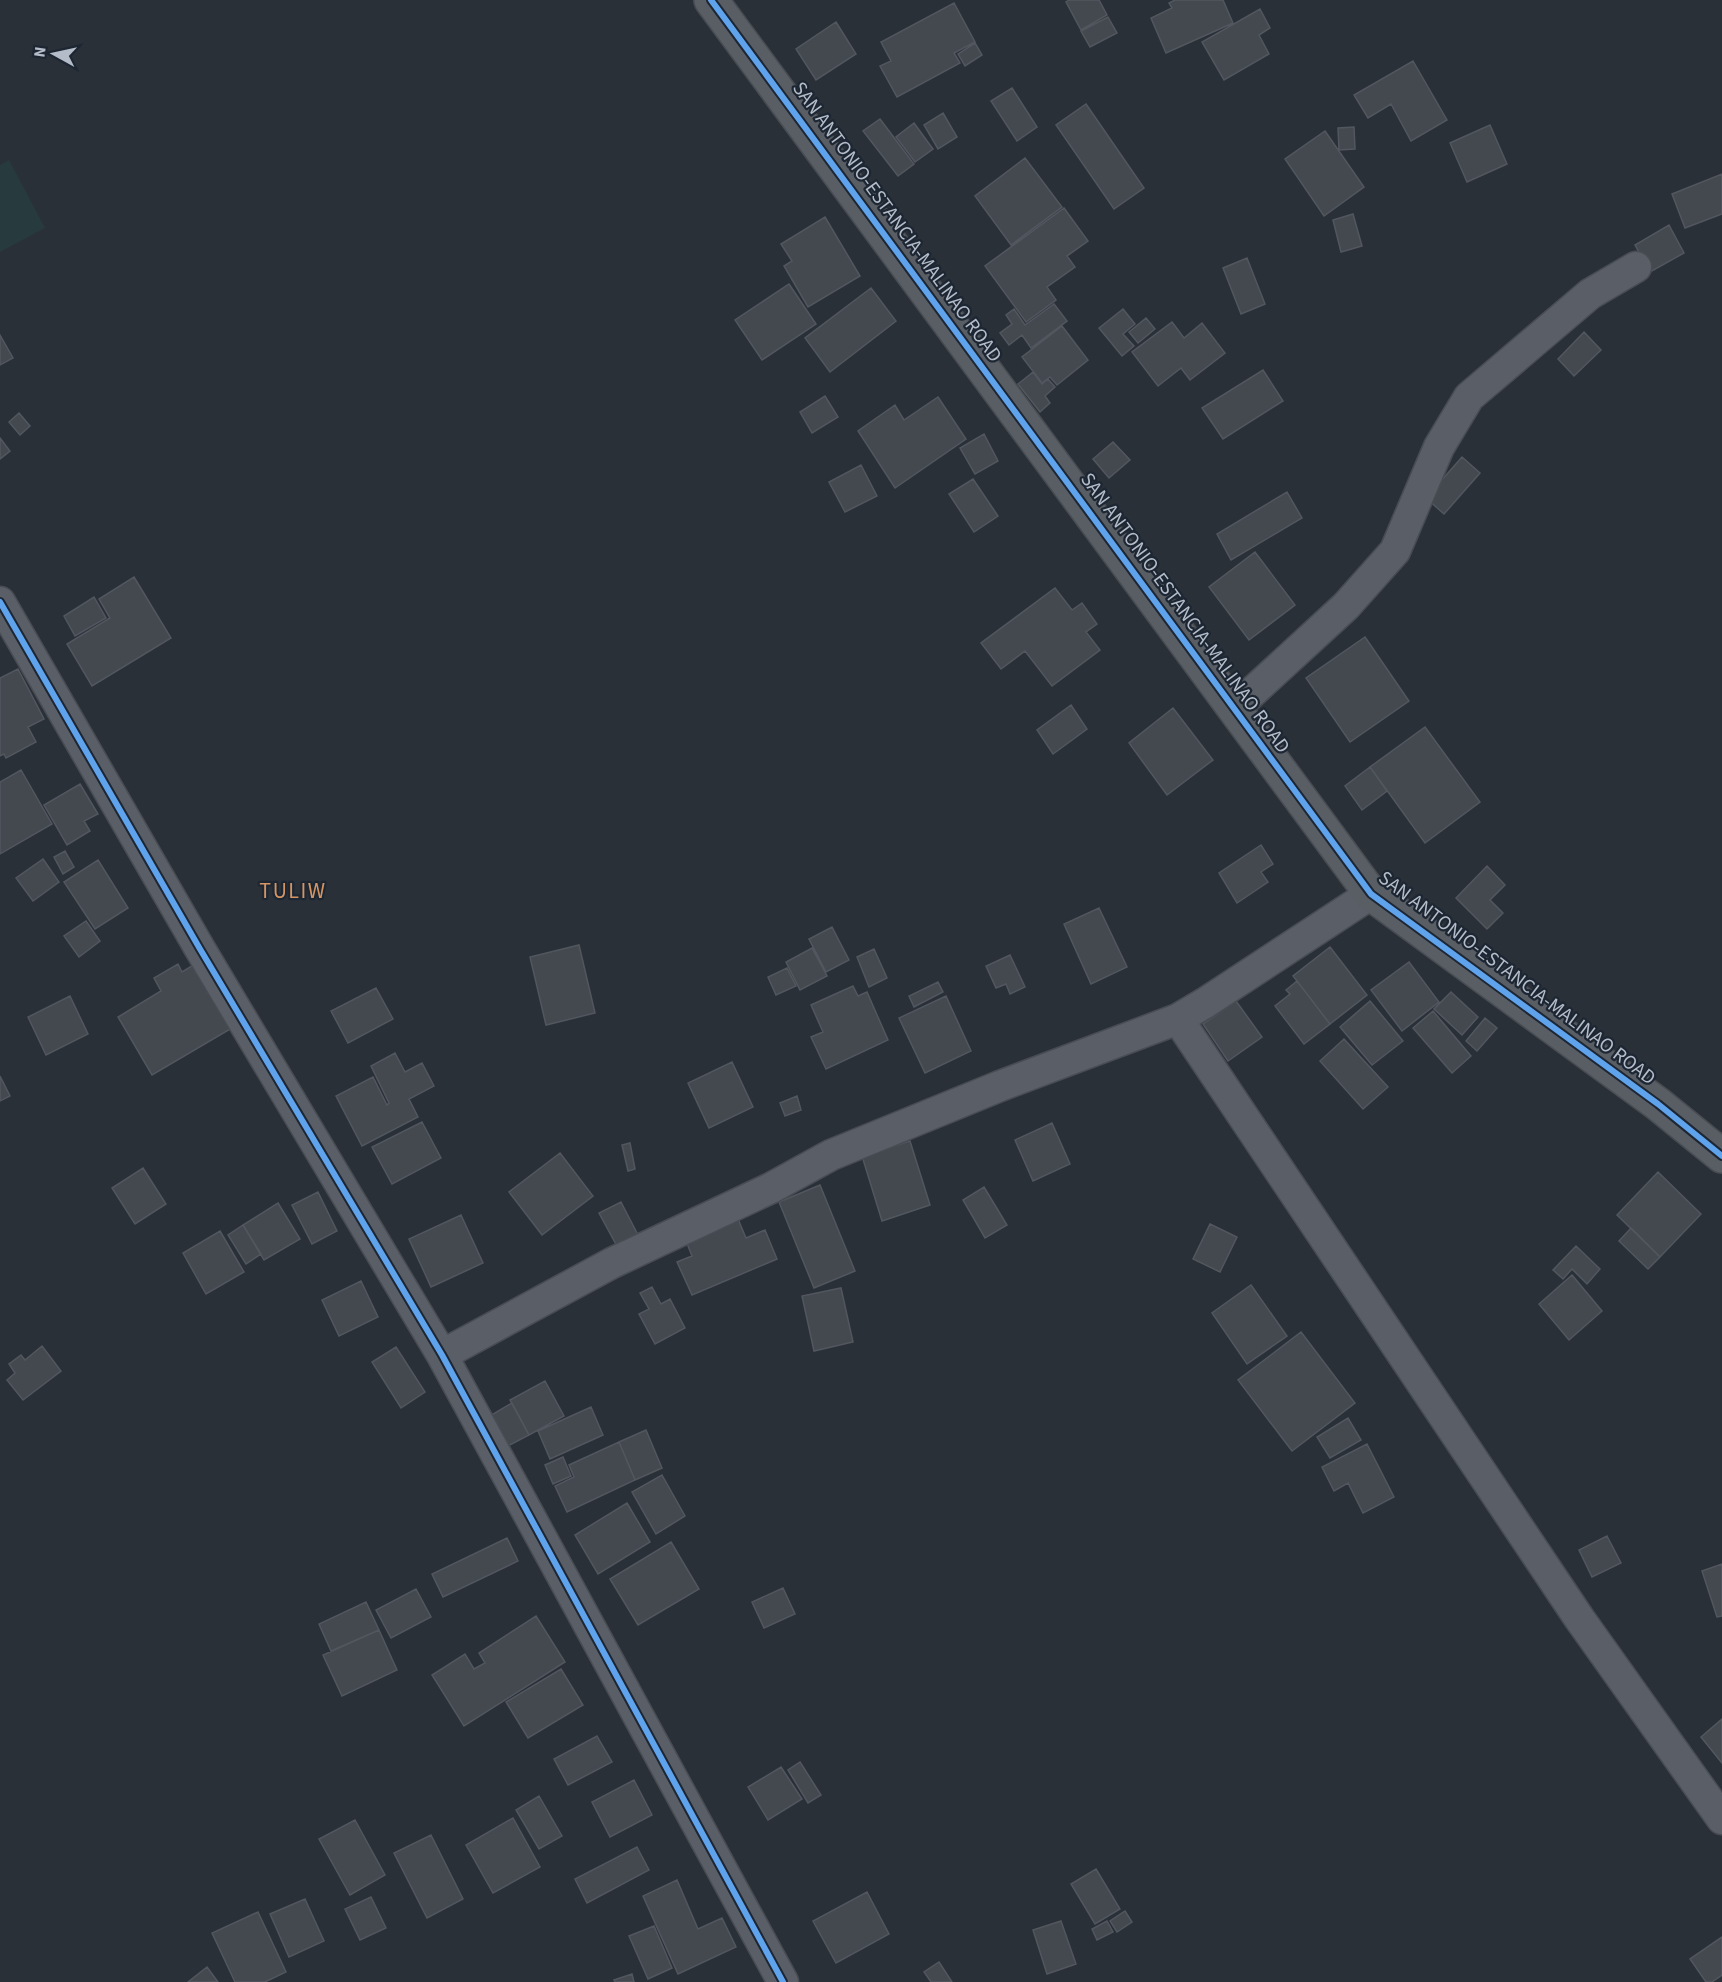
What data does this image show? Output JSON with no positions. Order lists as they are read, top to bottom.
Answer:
{
  "streets": {
    "street": ["SAN ANTONIO-ESTANCIA-MALINAO ROAD"]
  },
  "districts": ["TULIW"],
  "north": "left"
}
